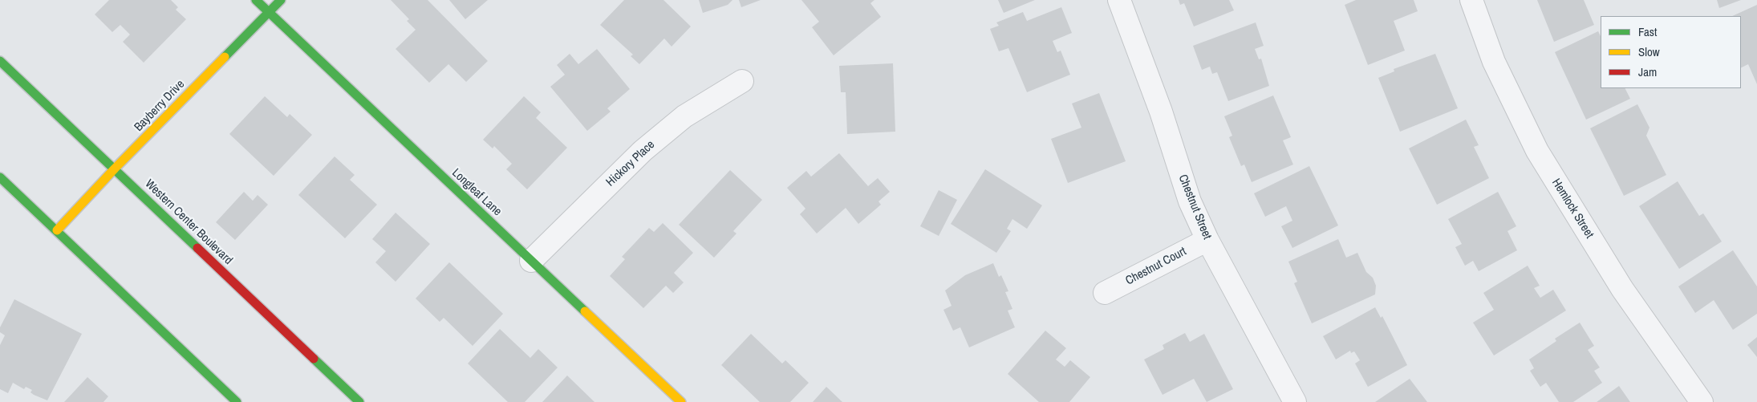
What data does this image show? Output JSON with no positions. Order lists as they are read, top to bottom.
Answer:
{
  "streets": {
    "street": [
      "Bayberry Drive",
      "Hickory Place",
      "Longleaf Lane",
      "Chestnut Street",
      "Hemlock Street",
      "Western Center Boulevard",
      "Chestnut Court"
    ]
  },
  "crossings": [
    ["Bayberry Drive", "Longleaf Lane"],
    ["Bayberry Drive", "Western Center Boulevard"],
    ["Hickory Place", "Longleaf Lane"],
    ["Chestnut Street", "Chestnut Court"]
  ],
  "legend": ["Fast", "Slow", "Jam"]
}
